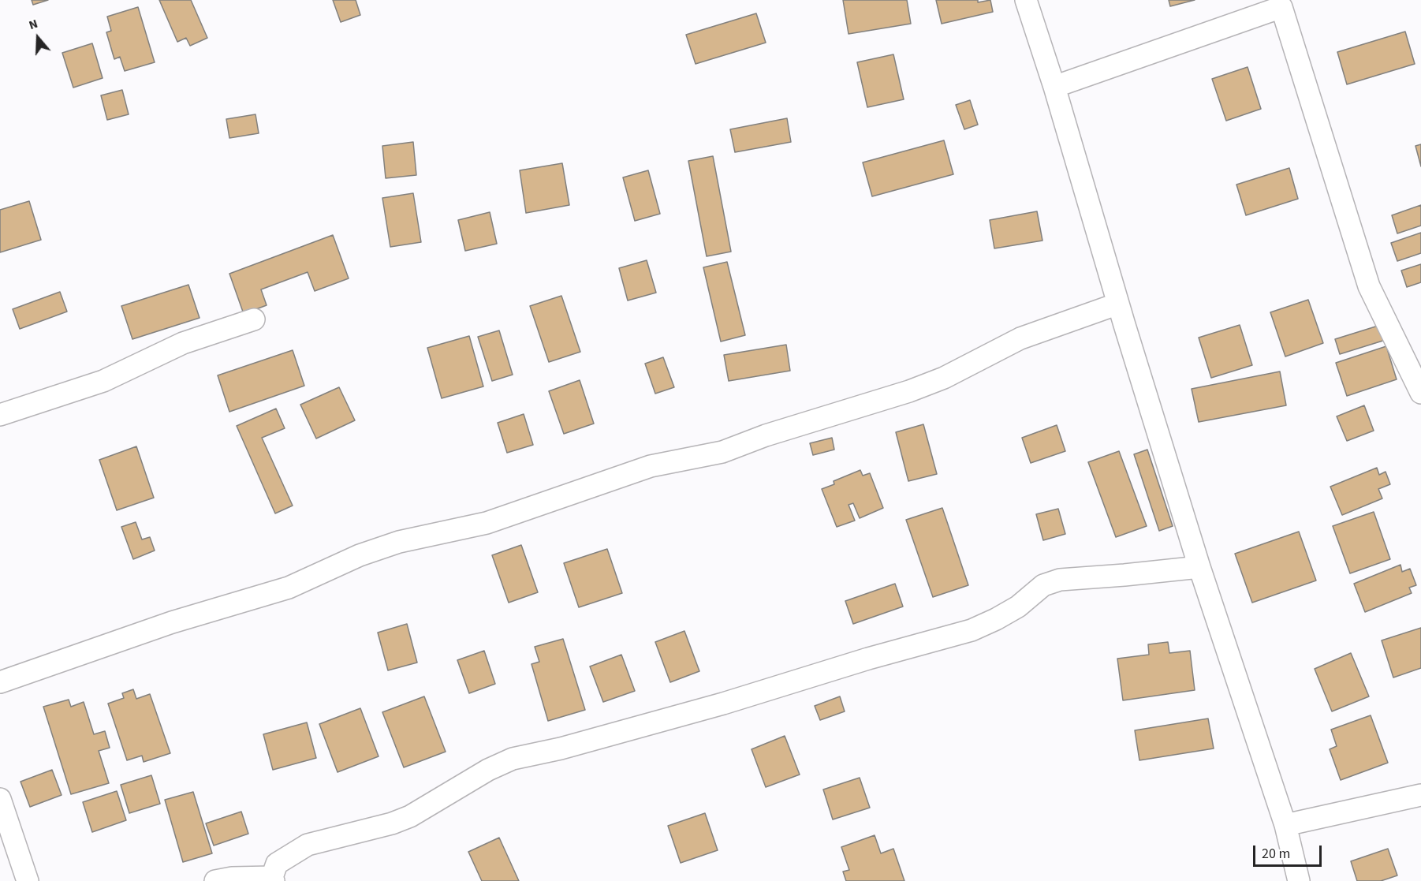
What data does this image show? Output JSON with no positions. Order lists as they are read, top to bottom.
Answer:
{
  "scale_bar": "20 m",
  "north": "top"
}
